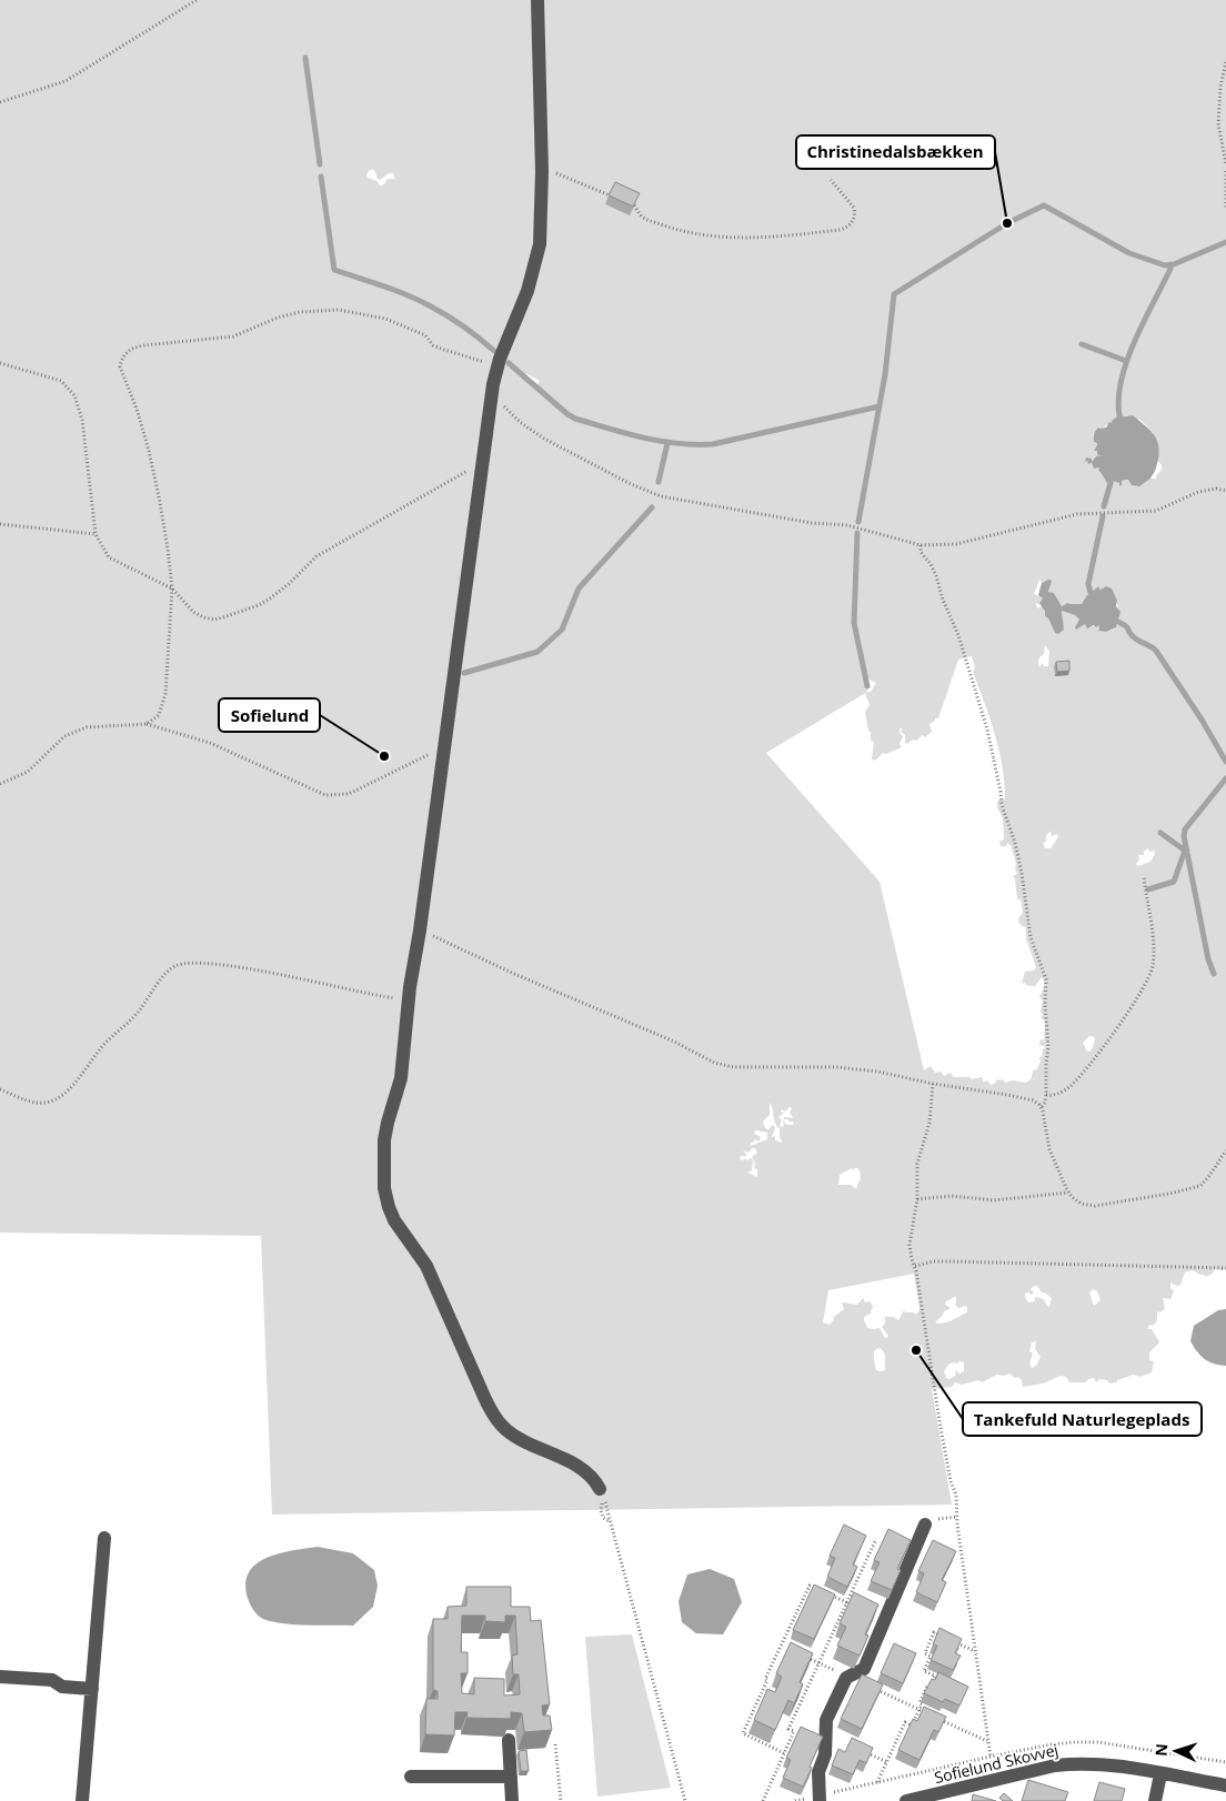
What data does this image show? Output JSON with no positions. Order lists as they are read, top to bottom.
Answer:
{
  "streets": {
    "street": ["Sofielund Skovvej"]
  },
  "places": ["Christinedalsbækken", "Sofielund", "Tankefuld Naturlegeplads"],
  "north": "left"
}
